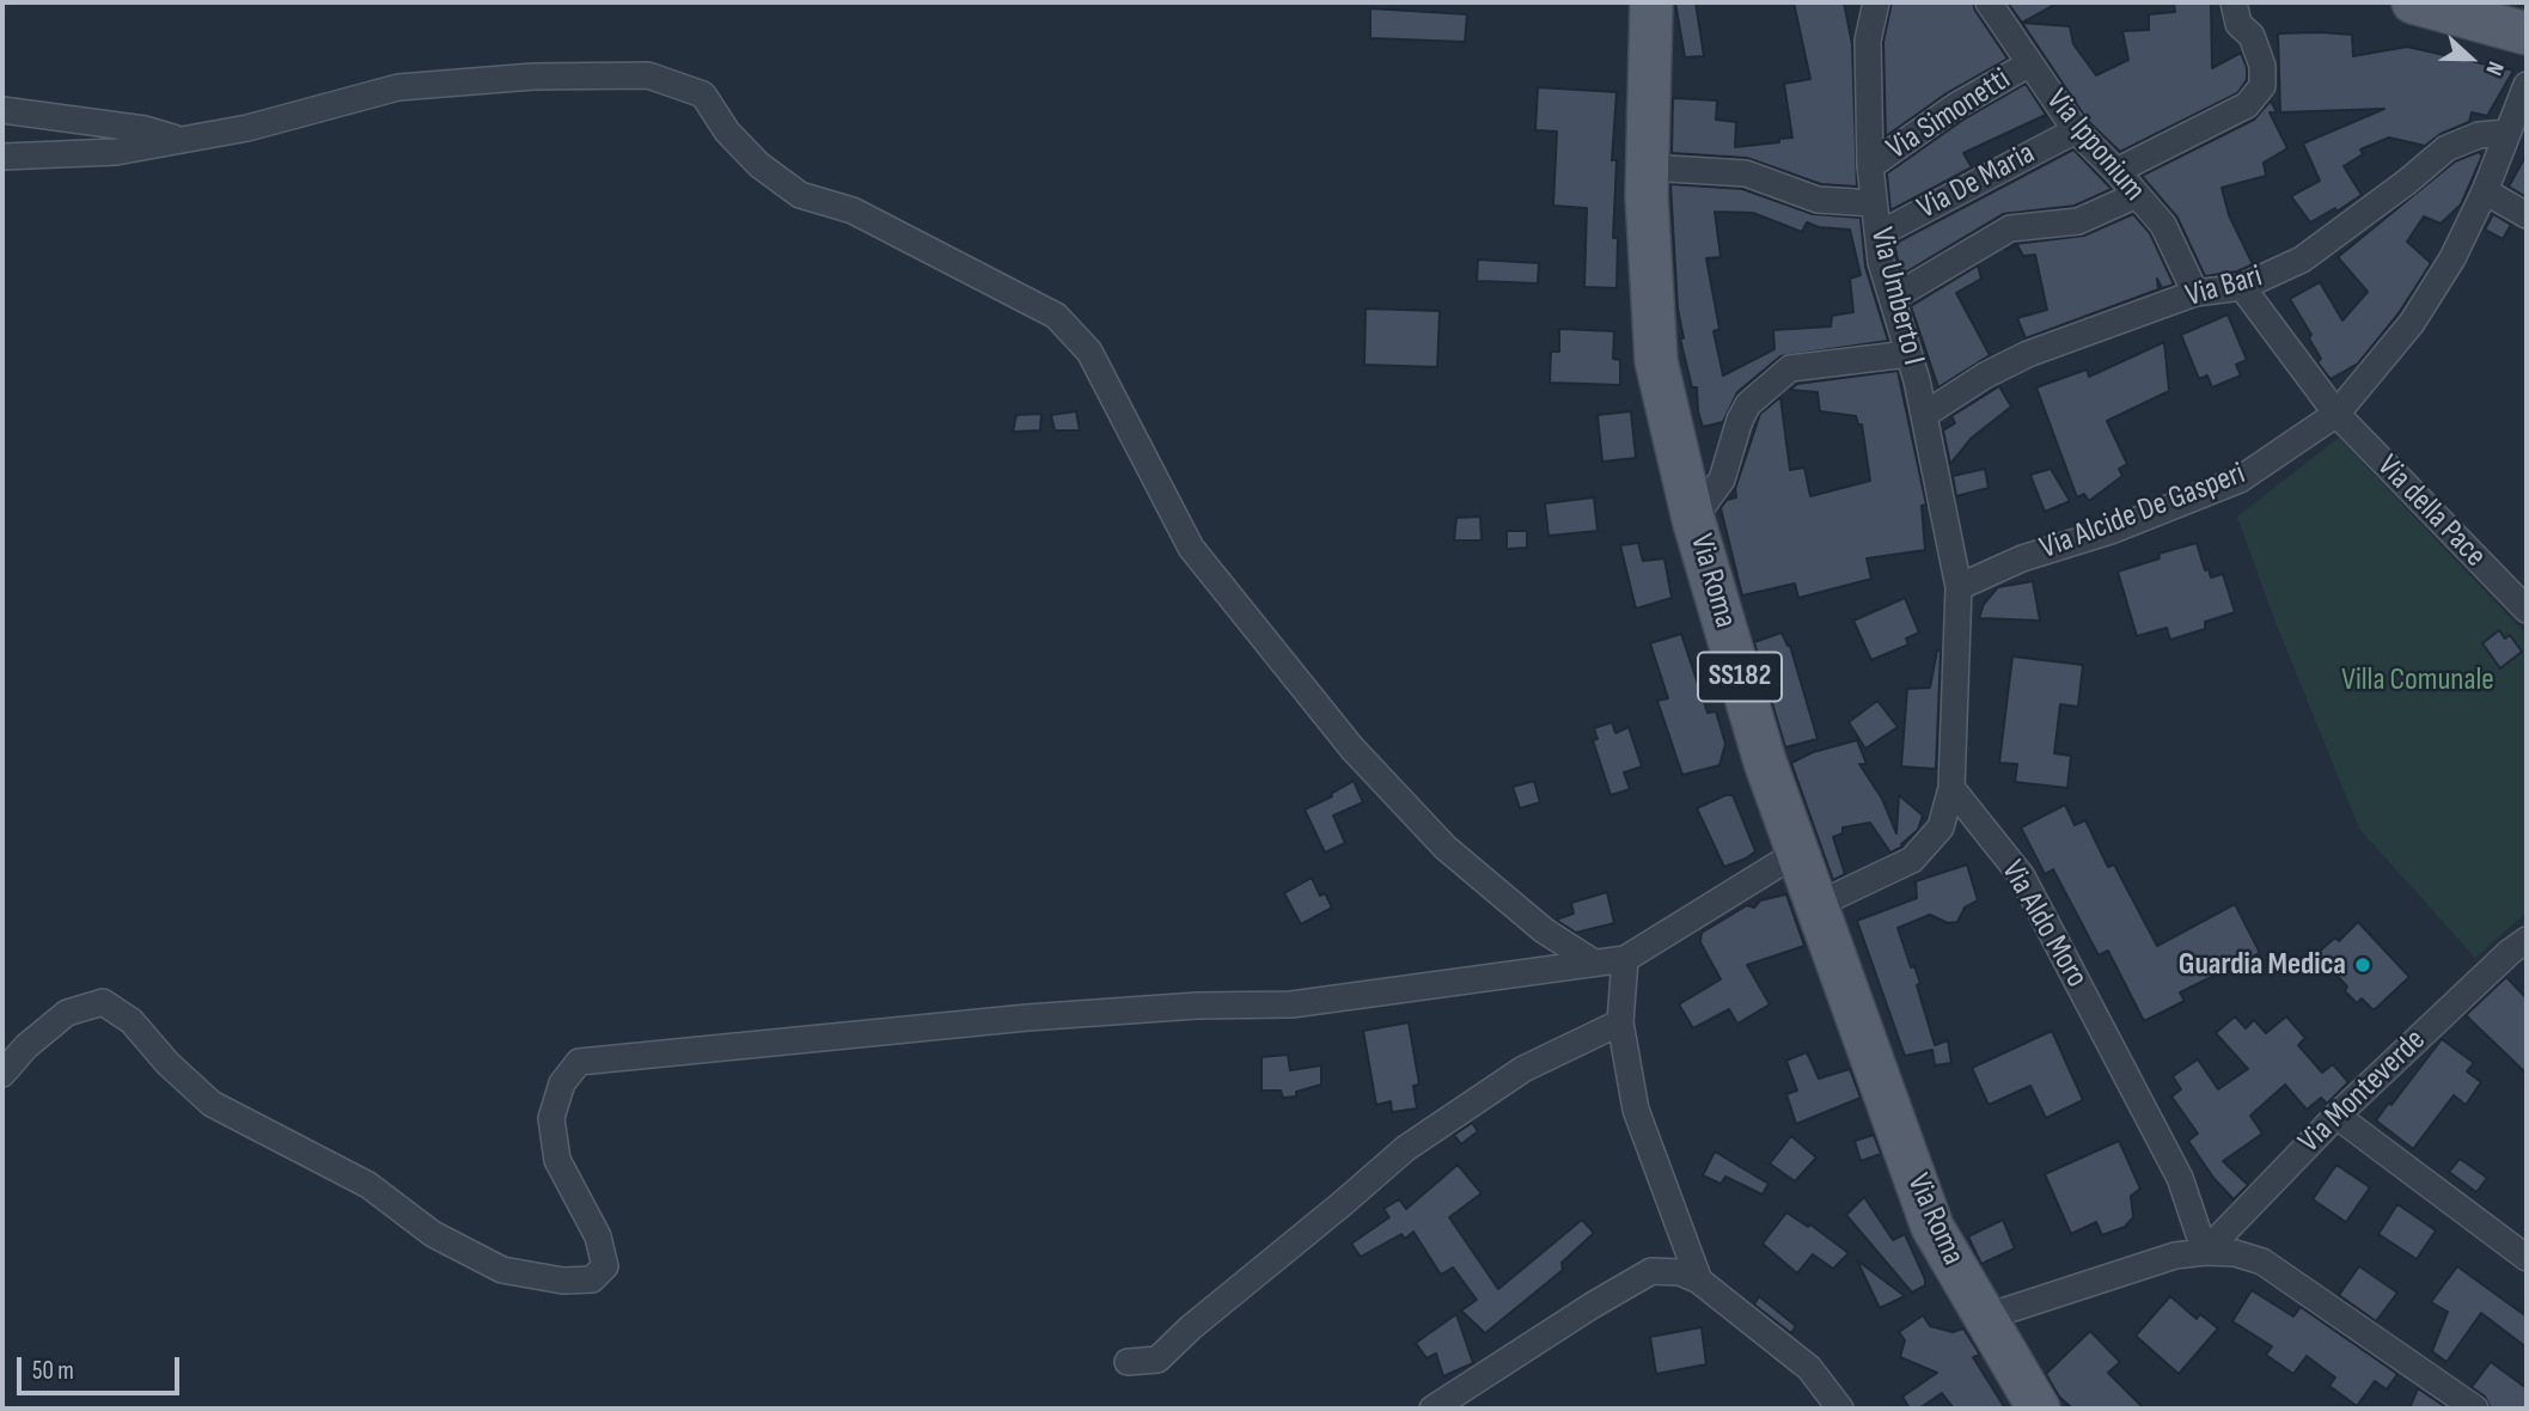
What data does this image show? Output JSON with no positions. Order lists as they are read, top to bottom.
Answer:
{
  "streets": {
    "main road": ["Via Roma", "SS182"],
    "street": [
      "Via Simonetti",
      "Via Ipponium",
      "Via De Maria",
      "Via Bari",
      "Via Umberto I",
      "Via Alcide De Gasperi",
      "Via della Pace",
      "Via Aldo Moro",
      "Via Monteverde"
    ]
  },
  "crossings": [
    ["Via Simonetti", "Via Ipponium"],
    ["Via Simonetti", "Via Umberto I"],
    ["Via Ipponium", "Via De Maria"],
    ["Via Ipponium", "Via Bari"],
    ["Via De Maria", "Via Umberto I"],
    ["Via Bari", "Via Umberto I"],
    ["Via Bari", "Via Alcide De Gasperi"],
    ["Via Bari", "Via della Pace"],
    ["Via Umberto I", "Via Alcide De Gasperi"],
    ["Via Alcide De Gasperi", "Via della Pace"],
    ["Via Roma", "SS182"],
    ["Via Aldo Moro", "Via Monteverde"]
  ],
  "parks": ["Villa Comunale"],
  "places": ["Guardia Medica"],
  "scale_bar": "50 m",
  "north": "right"
}
